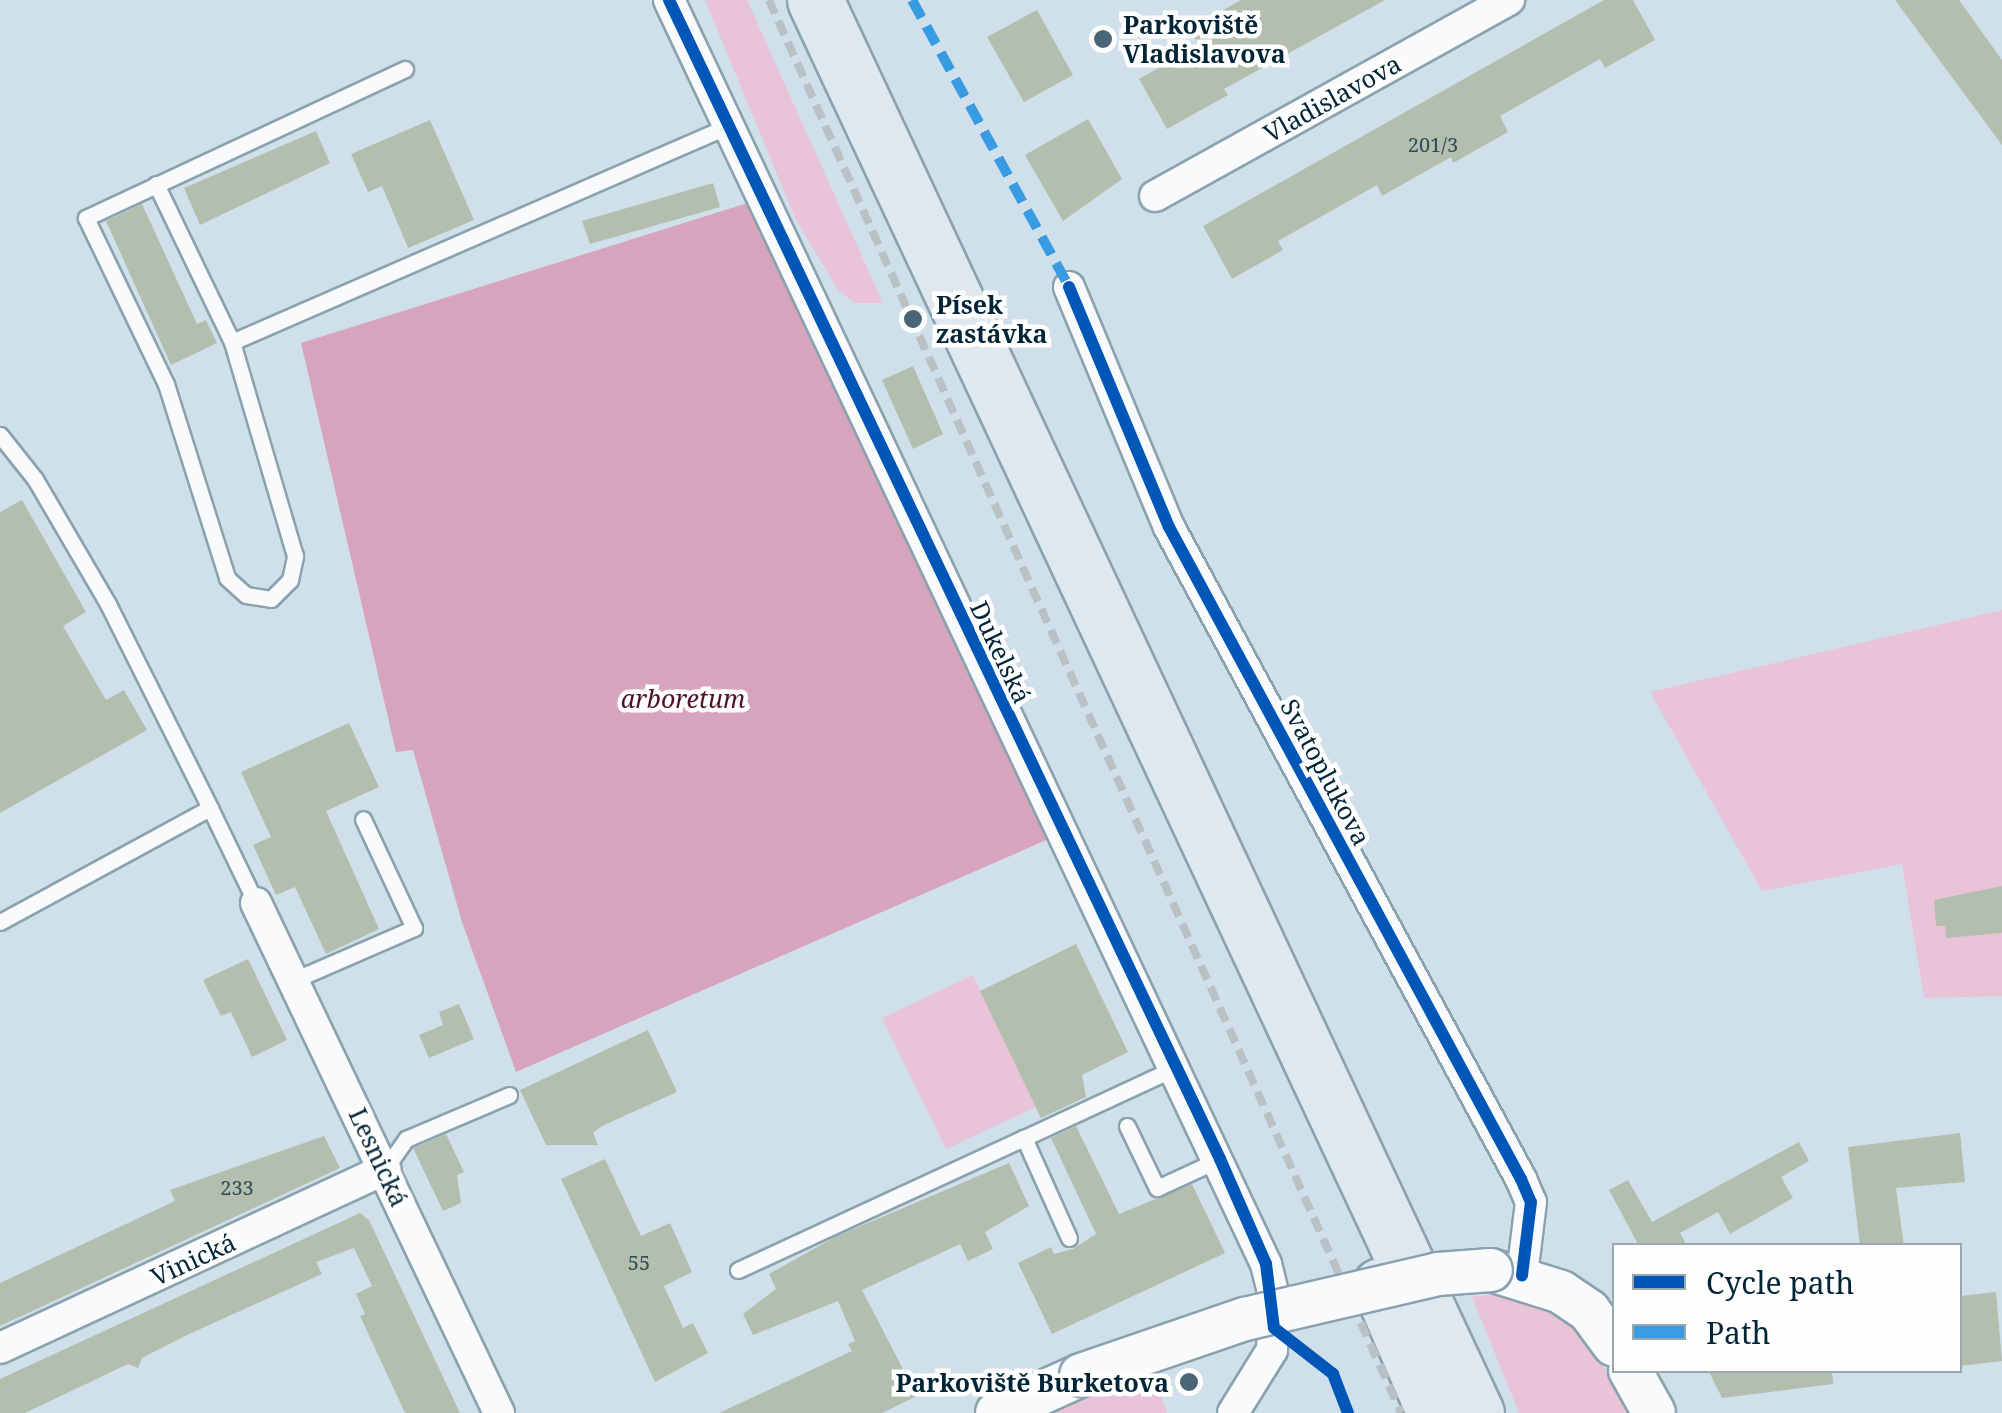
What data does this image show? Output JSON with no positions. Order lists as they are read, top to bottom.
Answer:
{
  "streets": {
    "street": [
      "Vladislavova",
      "Dukelská",
      "Svatoplukova",
      "Lesnická",
      "Vinická"
    ]
  },
  "crossings": [
    ["Lesnická", "Vinická"]
  ],
  "parks": ["arboretum"],
  "places": ["Parkoviště Vladislavova", "Písek zastávka", "Parkoviště Burketova"],
  "house_numbers": ["201/3", "233", "55"],
  "legend": ["Cycle path", "Path"]
}
